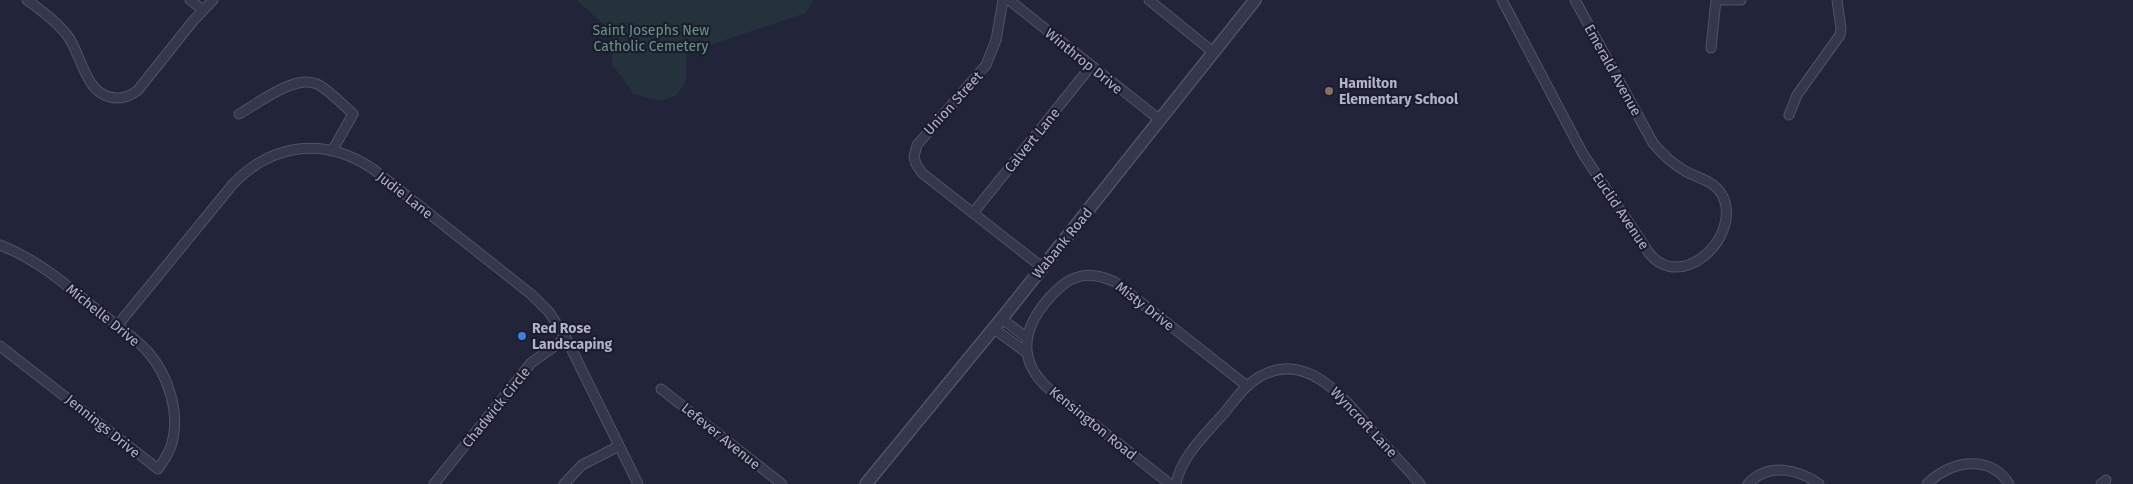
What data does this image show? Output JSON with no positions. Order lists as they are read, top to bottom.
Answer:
{
  "streets": {
    "street": [
      "Winthrop Drive",
      "Emerald Avenue",
      "Union Street",
      "Calvert Lane",
      "Judie Lane",
      "Euclid Avenue",
      "Wabank Road",
      "Misty Drive",
      "Michelle Drive",
      "Chadwick Circle",
      "Wyncroft Lane",
      "Kensington Road",
      "Jennings Drive",
      "Lefever Avenue"
    ]
  },
  "crossings": [
    ["Winthrop Drive", "Calvert Lane"],
    ["Winthrop Drive", "Wabank Road"],
    ["Emerald Avenue", "Euclid Avenue"],
    ["Union Street", "Calvert Lane"],
    ["Union Street", "Wabank Road"],
    ["Judie Lane", "Michelle Drive"],
    ["Judie Lane", "Chadwick Circle"],
    ["Wabank Road", "Kensington Road"],
    ["Misty Drive", "Wyncroft Lane"],
    ["Misty Drive", "Kensington Road"],
    ["Michelle Drive", "Jennings Drive"]
  ],
  "parks": ["Saint Josephs New Catholic Cemetery"],
  "places": ["Hamilton Elementary School", "Red Rose Landscaping"]
}
